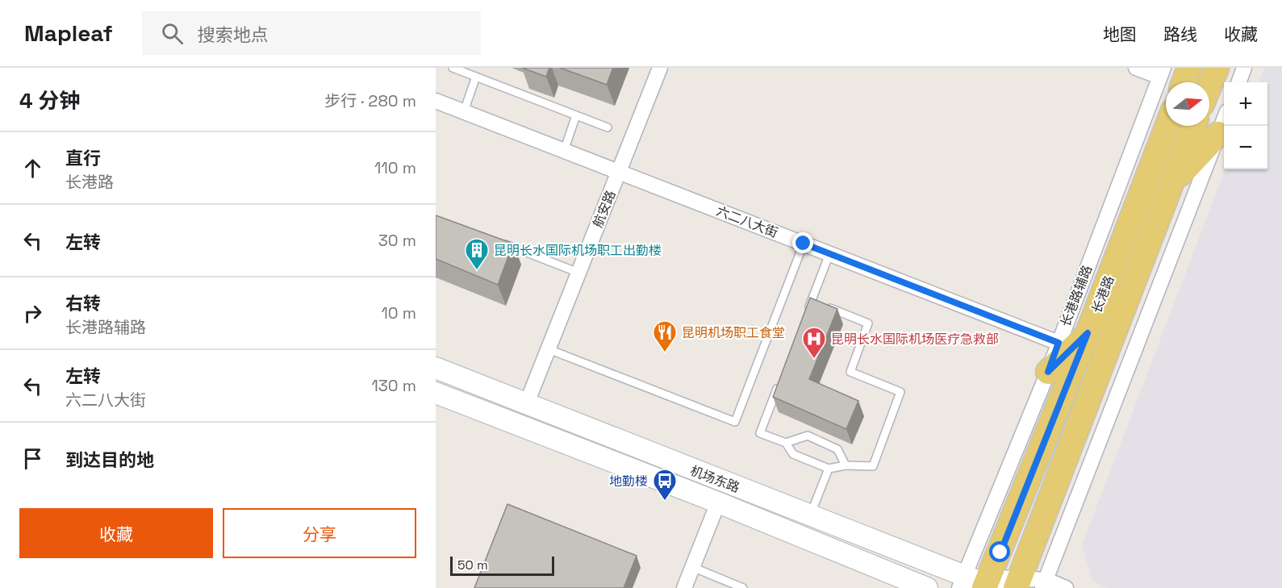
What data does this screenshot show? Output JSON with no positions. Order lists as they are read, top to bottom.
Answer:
{
  "streets": {
    "main road": ["长港路", "机场东路"],
    "street": ["航安路", "六二八大街", "长港路辅路"]
  },
  "crossings": [
    ["航安路", "六二八大街"],
    ["航安路", "机场东路"],
    ["六二八大街", "长港路辅路"],
    ["长港路", "长港路辅路"],
    ["长港路", "机场东路"],
    ["长港路辅路", "机场东路"]
  ],
  "places": {
    "building": ["昆明长水国际机场职工出勤楼"],
    "restaurant": ["昆明机场职工食堂"],
    "hospital": ["昆明长水国际机场医疗急救部"],
    "bus stop": ["地勤楼"]
  },
  "scale_bar": "50 m",
  "north": "right",
  "page": {
    "header": "Mapleaf",
    "search": "搜索地点",
    "nav": ["地图", "路线", "收藏"],
    "heading": ["4 分钟", "步行 · 280 m"],
    "map_buttons": ["+", "−"],
    "list": [
      ["直行", "长港路", "110 m"],
      ["左转", "30 m"],
      ["右转", "长港路辅路", "10 m"],
      ["左转", "六二八大街", "130 m"],
      "到达目的地"
    ],
    "buttons": ["收藏", "分享"],
    "scale": "50 m"
  }
}
